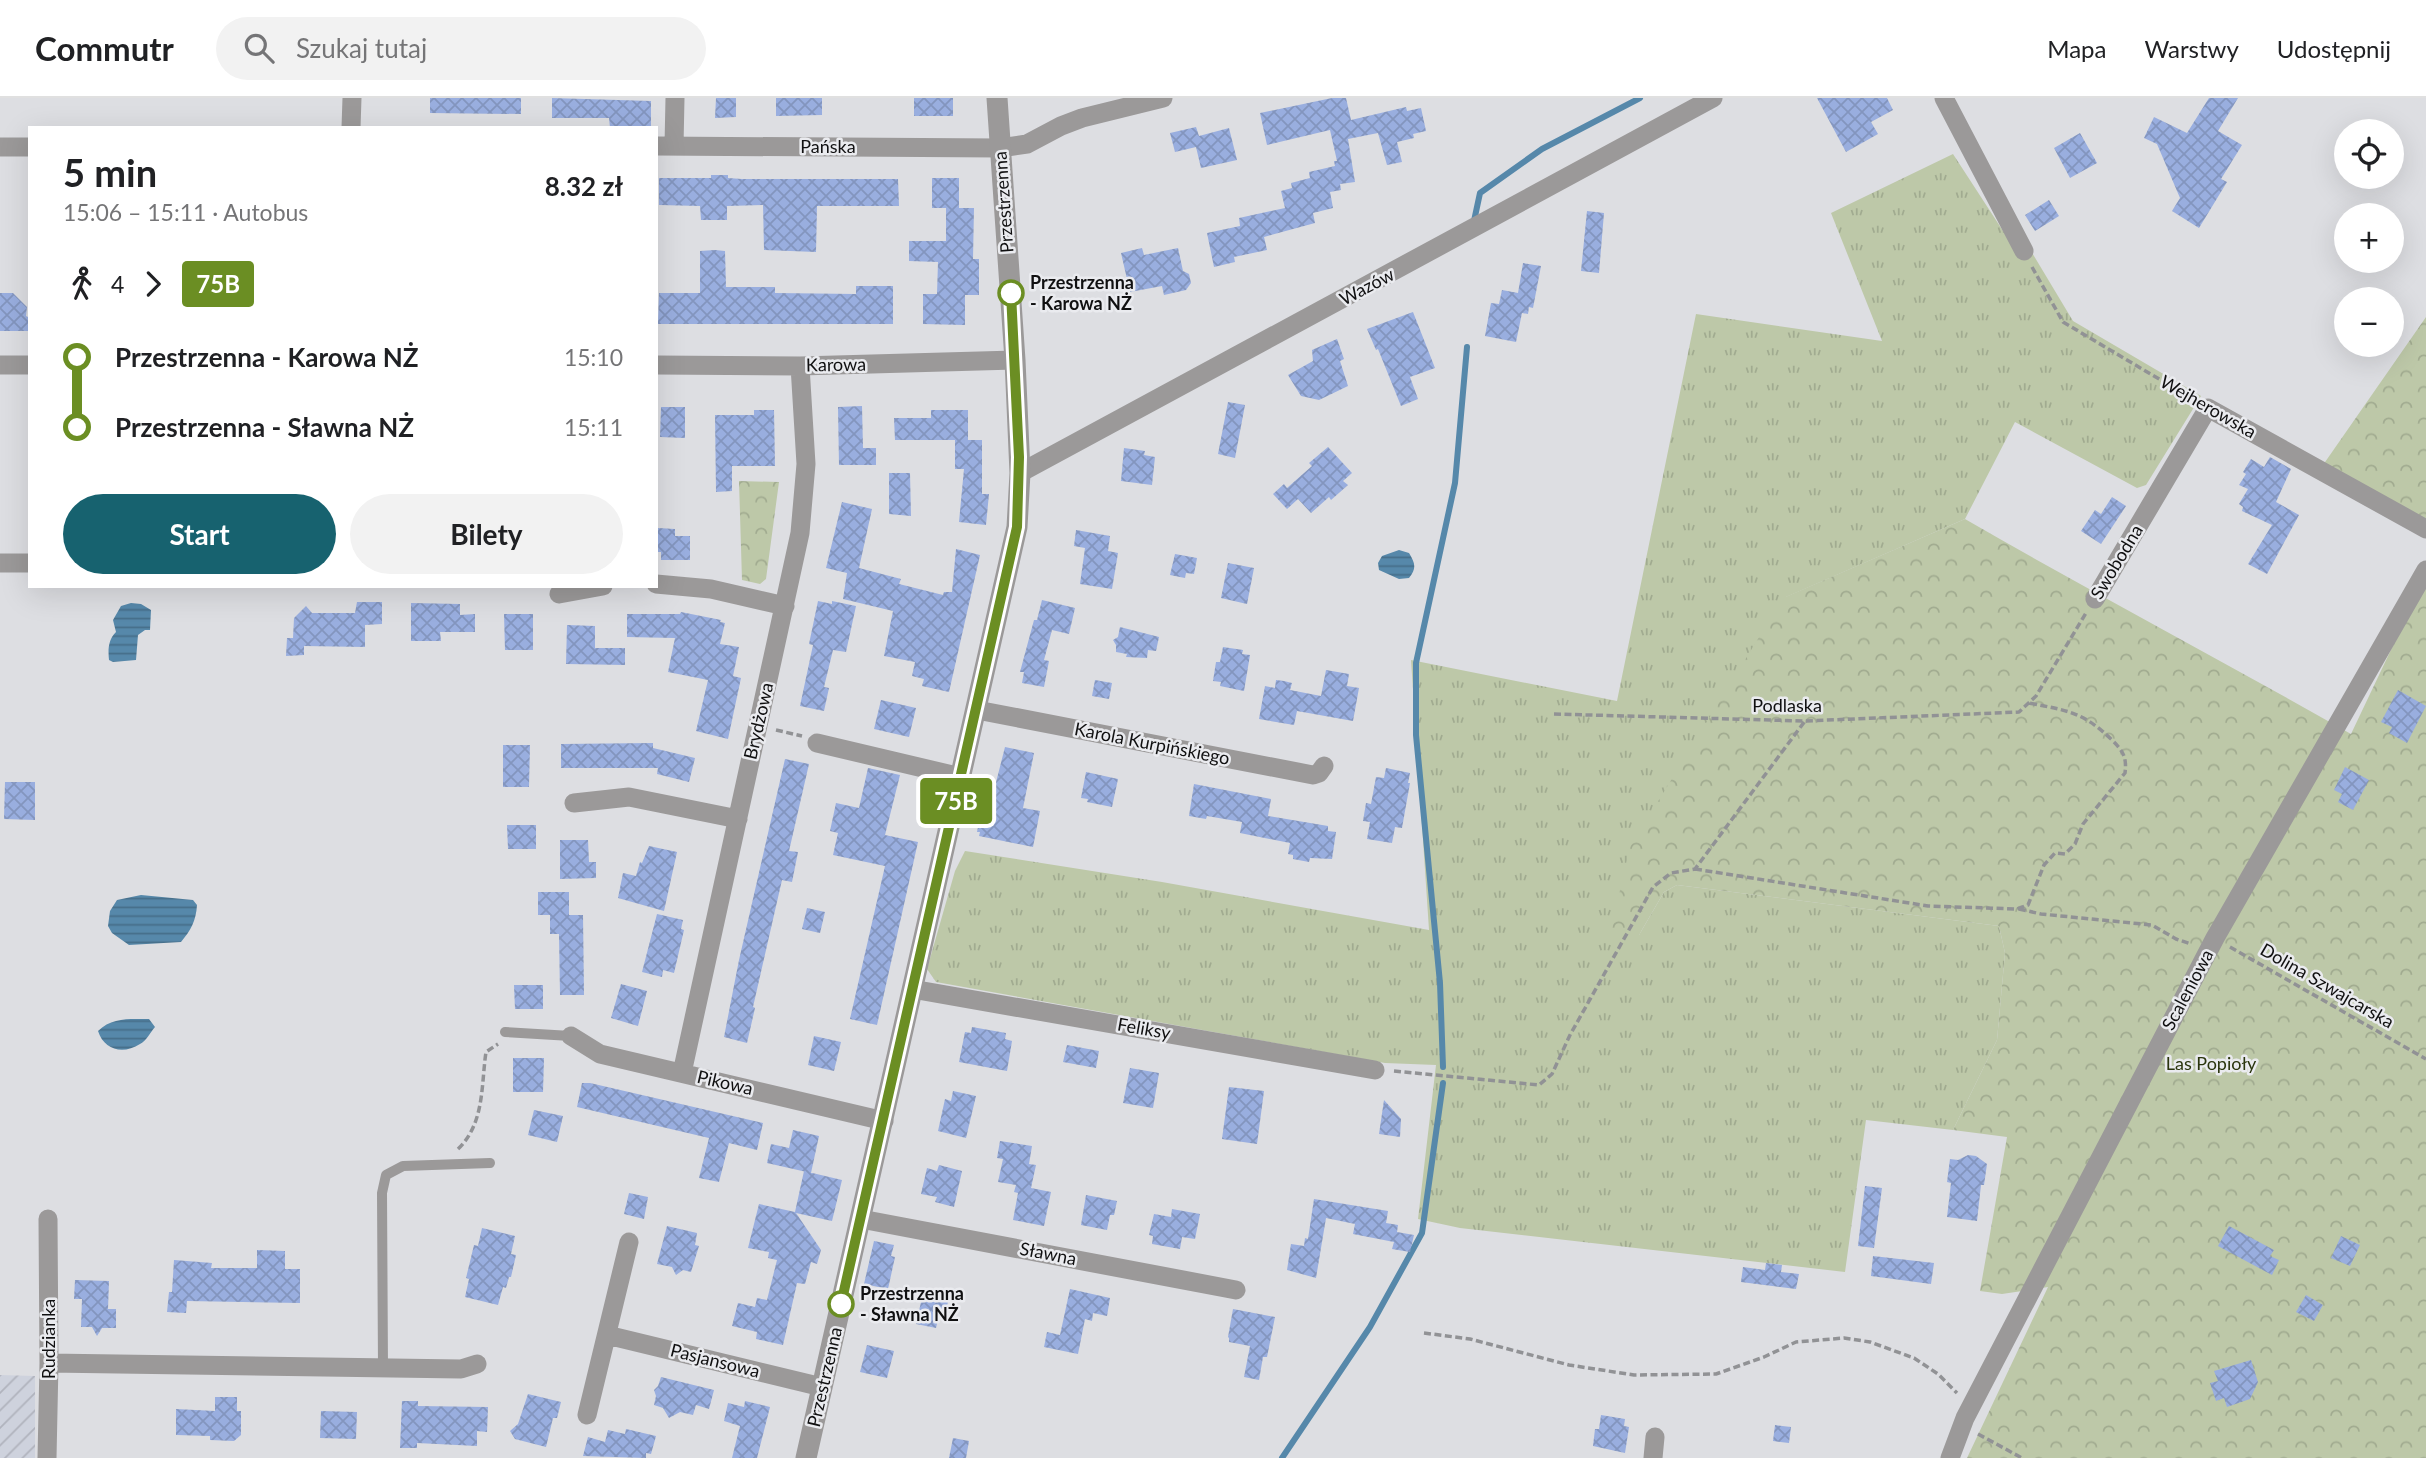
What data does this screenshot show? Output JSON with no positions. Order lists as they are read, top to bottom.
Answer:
{
  "streets": {
    "street": [
      "Pańska",
      "Przestrzenna",
      "Wazów",
      "Karowa",
      "Wejherowska",
      "Swobodna",
      "Brydżowa",
      "Karola Kurpińskiego",
      "Scaleniowa",
      "Feliksy",
      "Pikowa",
      "Sławna",
      "Rudzianka",
      "Pasjansowa"
    ],
    "path": ["Podlaska", "Dolina Szwajcarska"]
  },
  "crossings": [
    ["Pańska", "Przestrzenna"],
    ["Przestrzenna", "Wazów"],
    ["Przestrzenna", "Karowa"],
    ["Przestrzenna", "Karola Kurpińskiego"],
    ["Przestrzenna", "Feliksy"],
    ["Przestrzenna", "Pikowa"],
    ["Przestrzenna", "Sławna"],
    ["Przestrzenna", "Pasjansowa"],
    ["Karowa", "Brydżowa"],
    ["Wejherowska", "Swobodna"],
    ["Swobodna", "Podlaska"],
    ["Brydżowa", "Pikowa"],
    ["Dolina Szwajcarska", "Scaleniowa"]
  ],
  "parks": ["Las Popioły"],
  "places": ["Przestrzenna - Karowa NŻ", "Przestrzenna - Sławna NŻ"],
  "lines": ["bus line 75B"],
  "page": {
    "header": "Commutr",
    "search": "Szukaj tutaj",
    "nav": ["Mapa", "Warstwy", "Udostępnij"],
    "on_map": "75B",
    "map_buttons": ["+", "−"],
    "heading": ["5 min", "15:06 – 15:11 · Autobus", "8.32 zł"],
    "legs": ["4", "75B"],
    "list": [
      {
        "name": "Przestrzenna - Karowa NŻ",
        "value": "15:10"
      },
      {
        "name": "Przestrzenna - Sławna NŻ",
        "value": "15:11"
      }
    ],
    "buttons": ["Start", "Bilety"]
  }
}
